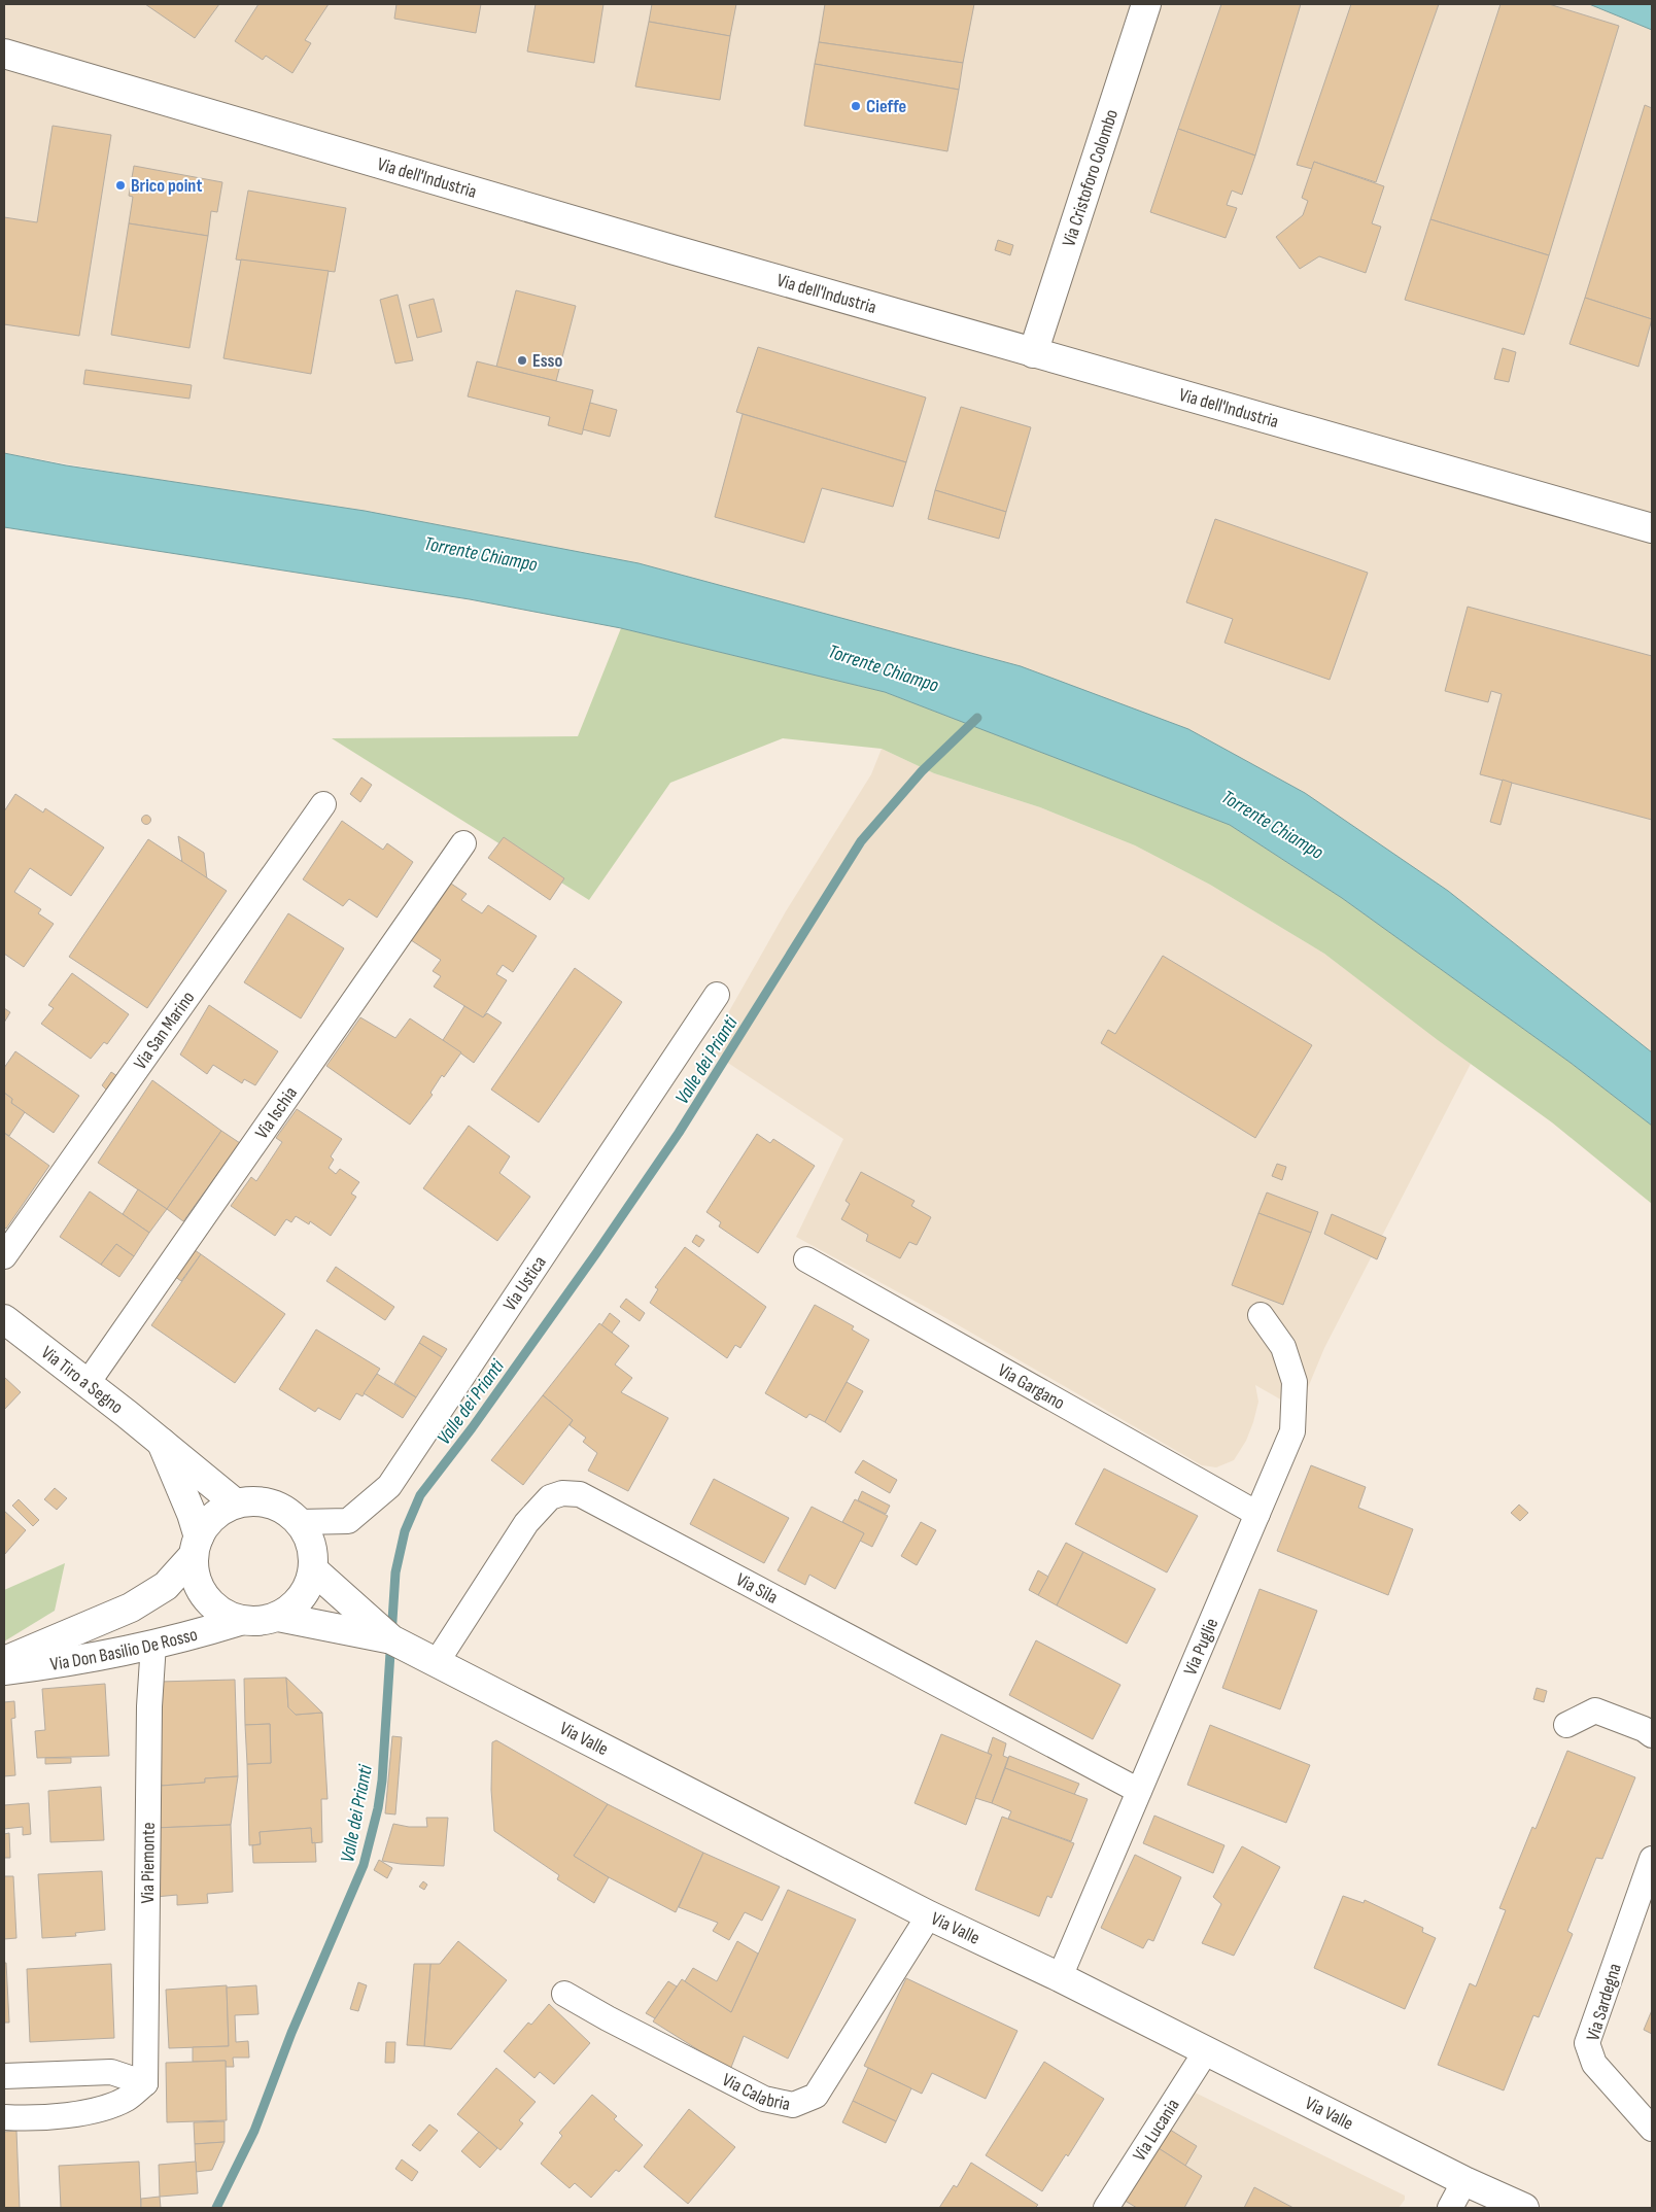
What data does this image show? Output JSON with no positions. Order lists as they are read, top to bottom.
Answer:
{
  "streets": {
    "main road": [
      "Via dell'Industria",
      "Via Cristoforo Colombo",
      "Via Tiro a Segno",
      "Via Don Basilio De Rosso",
      "Via Valle"
    ],
    "street": [
      "Via San Marino",
      "Via Ischia",
      "Via Ustica",
      "Via Gargano",
      "Via Sila",
      "Via Puglie",
      "Via Piemonte",
      "Via Sardegna",
      "Via Calabria",
      "Via Lucania"
    ]
  },
  "crossings": [
    ["Via dell'Industria", "Via Cristoforo Colombo"],
    ["Via Ischia", "Via Tiro a Segno"],
    ["Via Ustica", "Via Tiro a Segno"],
    ["Via Ustica", "Via Don Basilio De Rosso"],
    ["Via Ustica", "Via Valle"],
    ["Via Tiro a Segno", "Via Don Basilio De Rosso"],
    ["Via Tiro a Segno", "Via Valle"],
    ["Via Gargano", "Via Puglie"],
    ["Via Sila", "Via Puglie"],
    ["Via Sila", "Via Valle"],
    ["Via Puglie", "Via Valle"],
    ["Via Don Basilio De Rosso", "Via Valle"],
    ["Via Don Basilio De Rosso", "Via Piemonte"],
    ["Via Valle", "Via Calabria"],
    ["Via Valle", "Via Lucania"]
  ],
  "water": ["Torrente Chiampo", "Valle dei Prianti"],
  "places": ["Cieffe", "Brico point", "Esso"]
}
